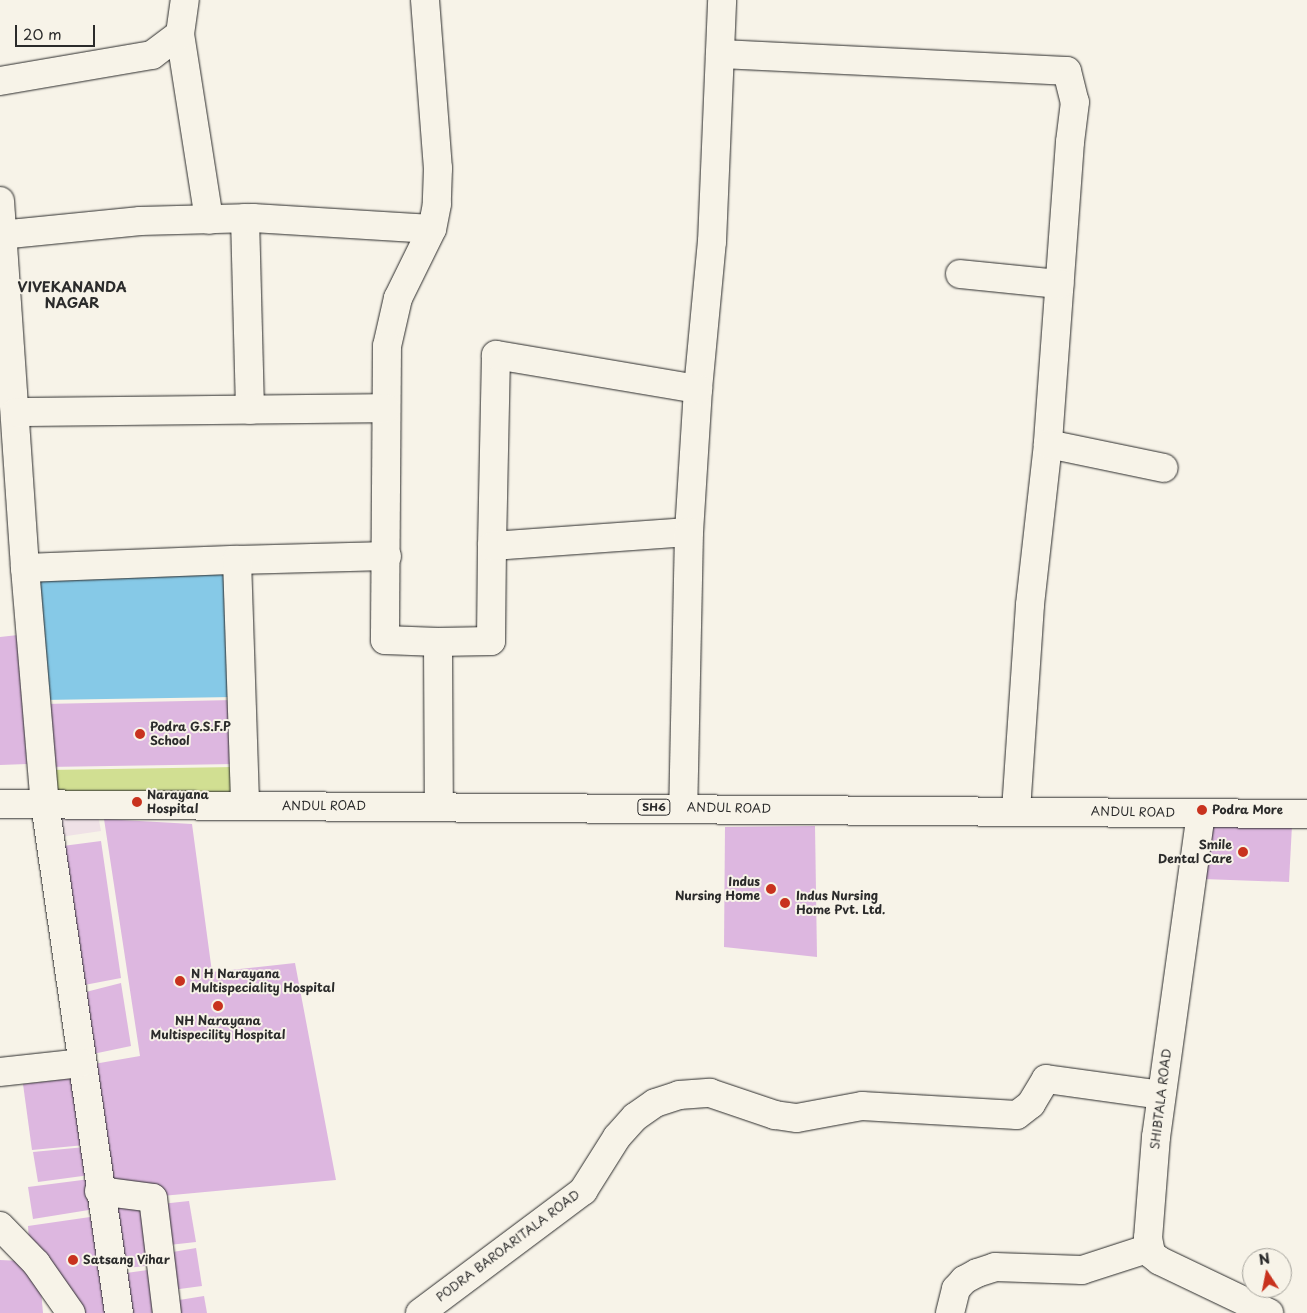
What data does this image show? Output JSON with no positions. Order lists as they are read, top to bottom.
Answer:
{
  "streets": {
    "street": [
      "ANDUL ROAD",
      "SH6",
      "SHIBTALA ROAD",
      "PODRA BAROARITALA ROAD"
    ]
  },
  "crossings": [
    ["ANDUL ROAD", "SHIBTALA ROAD"],
    ["SHIBTALA ROAD", "PODRA BAROARITALA ROAD"]
  ],
  "districts": ["VIVEKANANDA NAGAR"],
  "places": [
    "Podra G.S.F.P School",
    "Narayana Hospital",
    "Podra More",
    "Smile Dental Care",
    "Indus Nursing Home",
    "Indus Nursing Home Pvt. Ltd.",
    "N H Narayana Multispeciality Hospital",
    "NH Narayana Multispecility Hospital",
    "Satsang Vihar"
  ],
  "scale_bar": "20 m",
  "north": "top"
}
